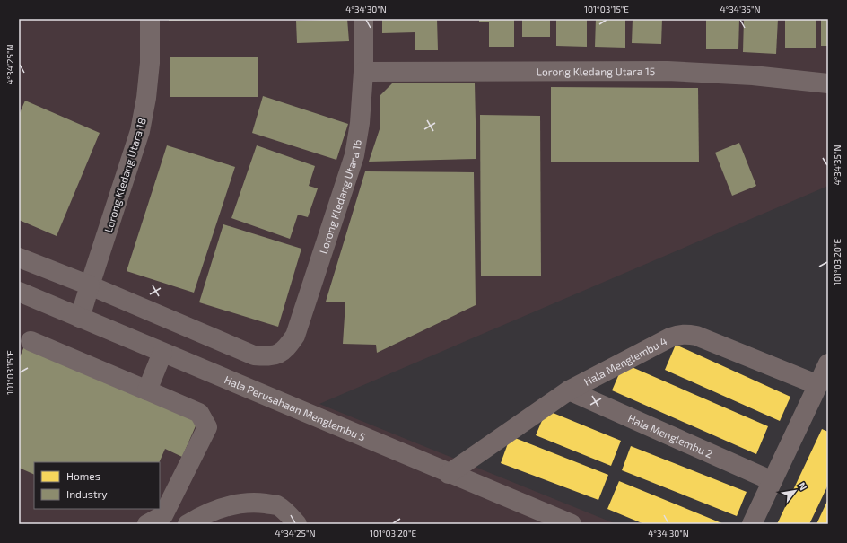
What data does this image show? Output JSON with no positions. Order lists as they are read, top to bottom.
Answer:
{
  "streets": {
    "street": [
      "Lorong Kledang Utara 15",
      "Lorong Kledang Utara 18",
      "Lorong Kledang Utara 16",
      "Hala Menglembu 4",
      "Hala Perusahaan Menglembu 5",
      "Hala Menglembu 2"
    ]
  },
  "crossings": [
    ["Lorong Kledang Utara 15", "Lorong Kledang Utara 16"],
    ["Lorong Kledang Utara 18", "Lorong Kledang Utara 16"],
    ["Lorong Kledang Utara 18", "Hala Perusahaan Menglembu 5"],
    ["Hala Menglembu 4", "Hala Perusahaan Menglembu 5"],
    ["Hala Menglembu 4", "Hala Menglembu 2"]
  ],
  "legend": ["Homes", "Industry"],
  "north": "top right",
  "coordinates": [
    "4°34'30\"N",
    "101°03'15\"E",
    "4°34'35\"N",
    "4°34'25\"N",
    "101°03'20\"E"
  ]
}
